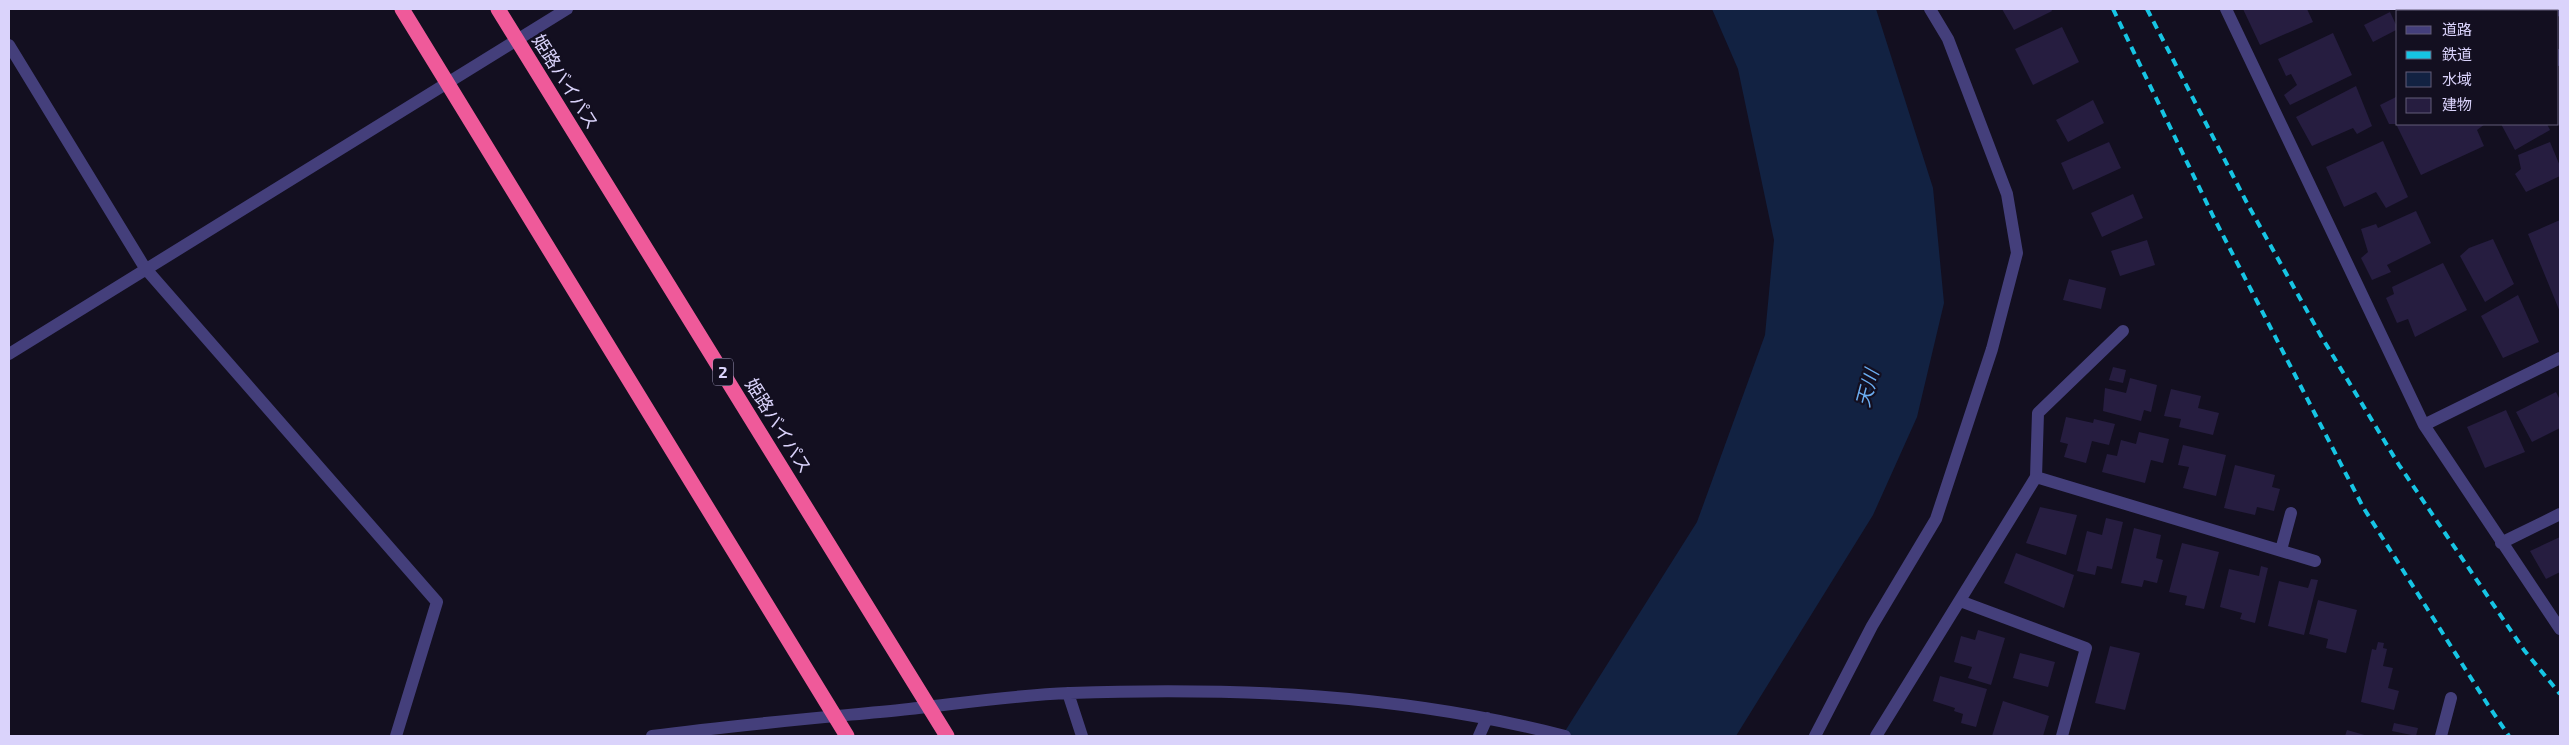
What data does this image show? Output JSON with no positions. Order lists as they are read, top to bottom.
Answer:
{
  "streets": {
    "highway": ["姫路バイパス", "2"]
  },
  "water": ["天川"],
  "legend": [
    "道路",
    "鉄道",
    "水域",
    "建物"
  ]
}
